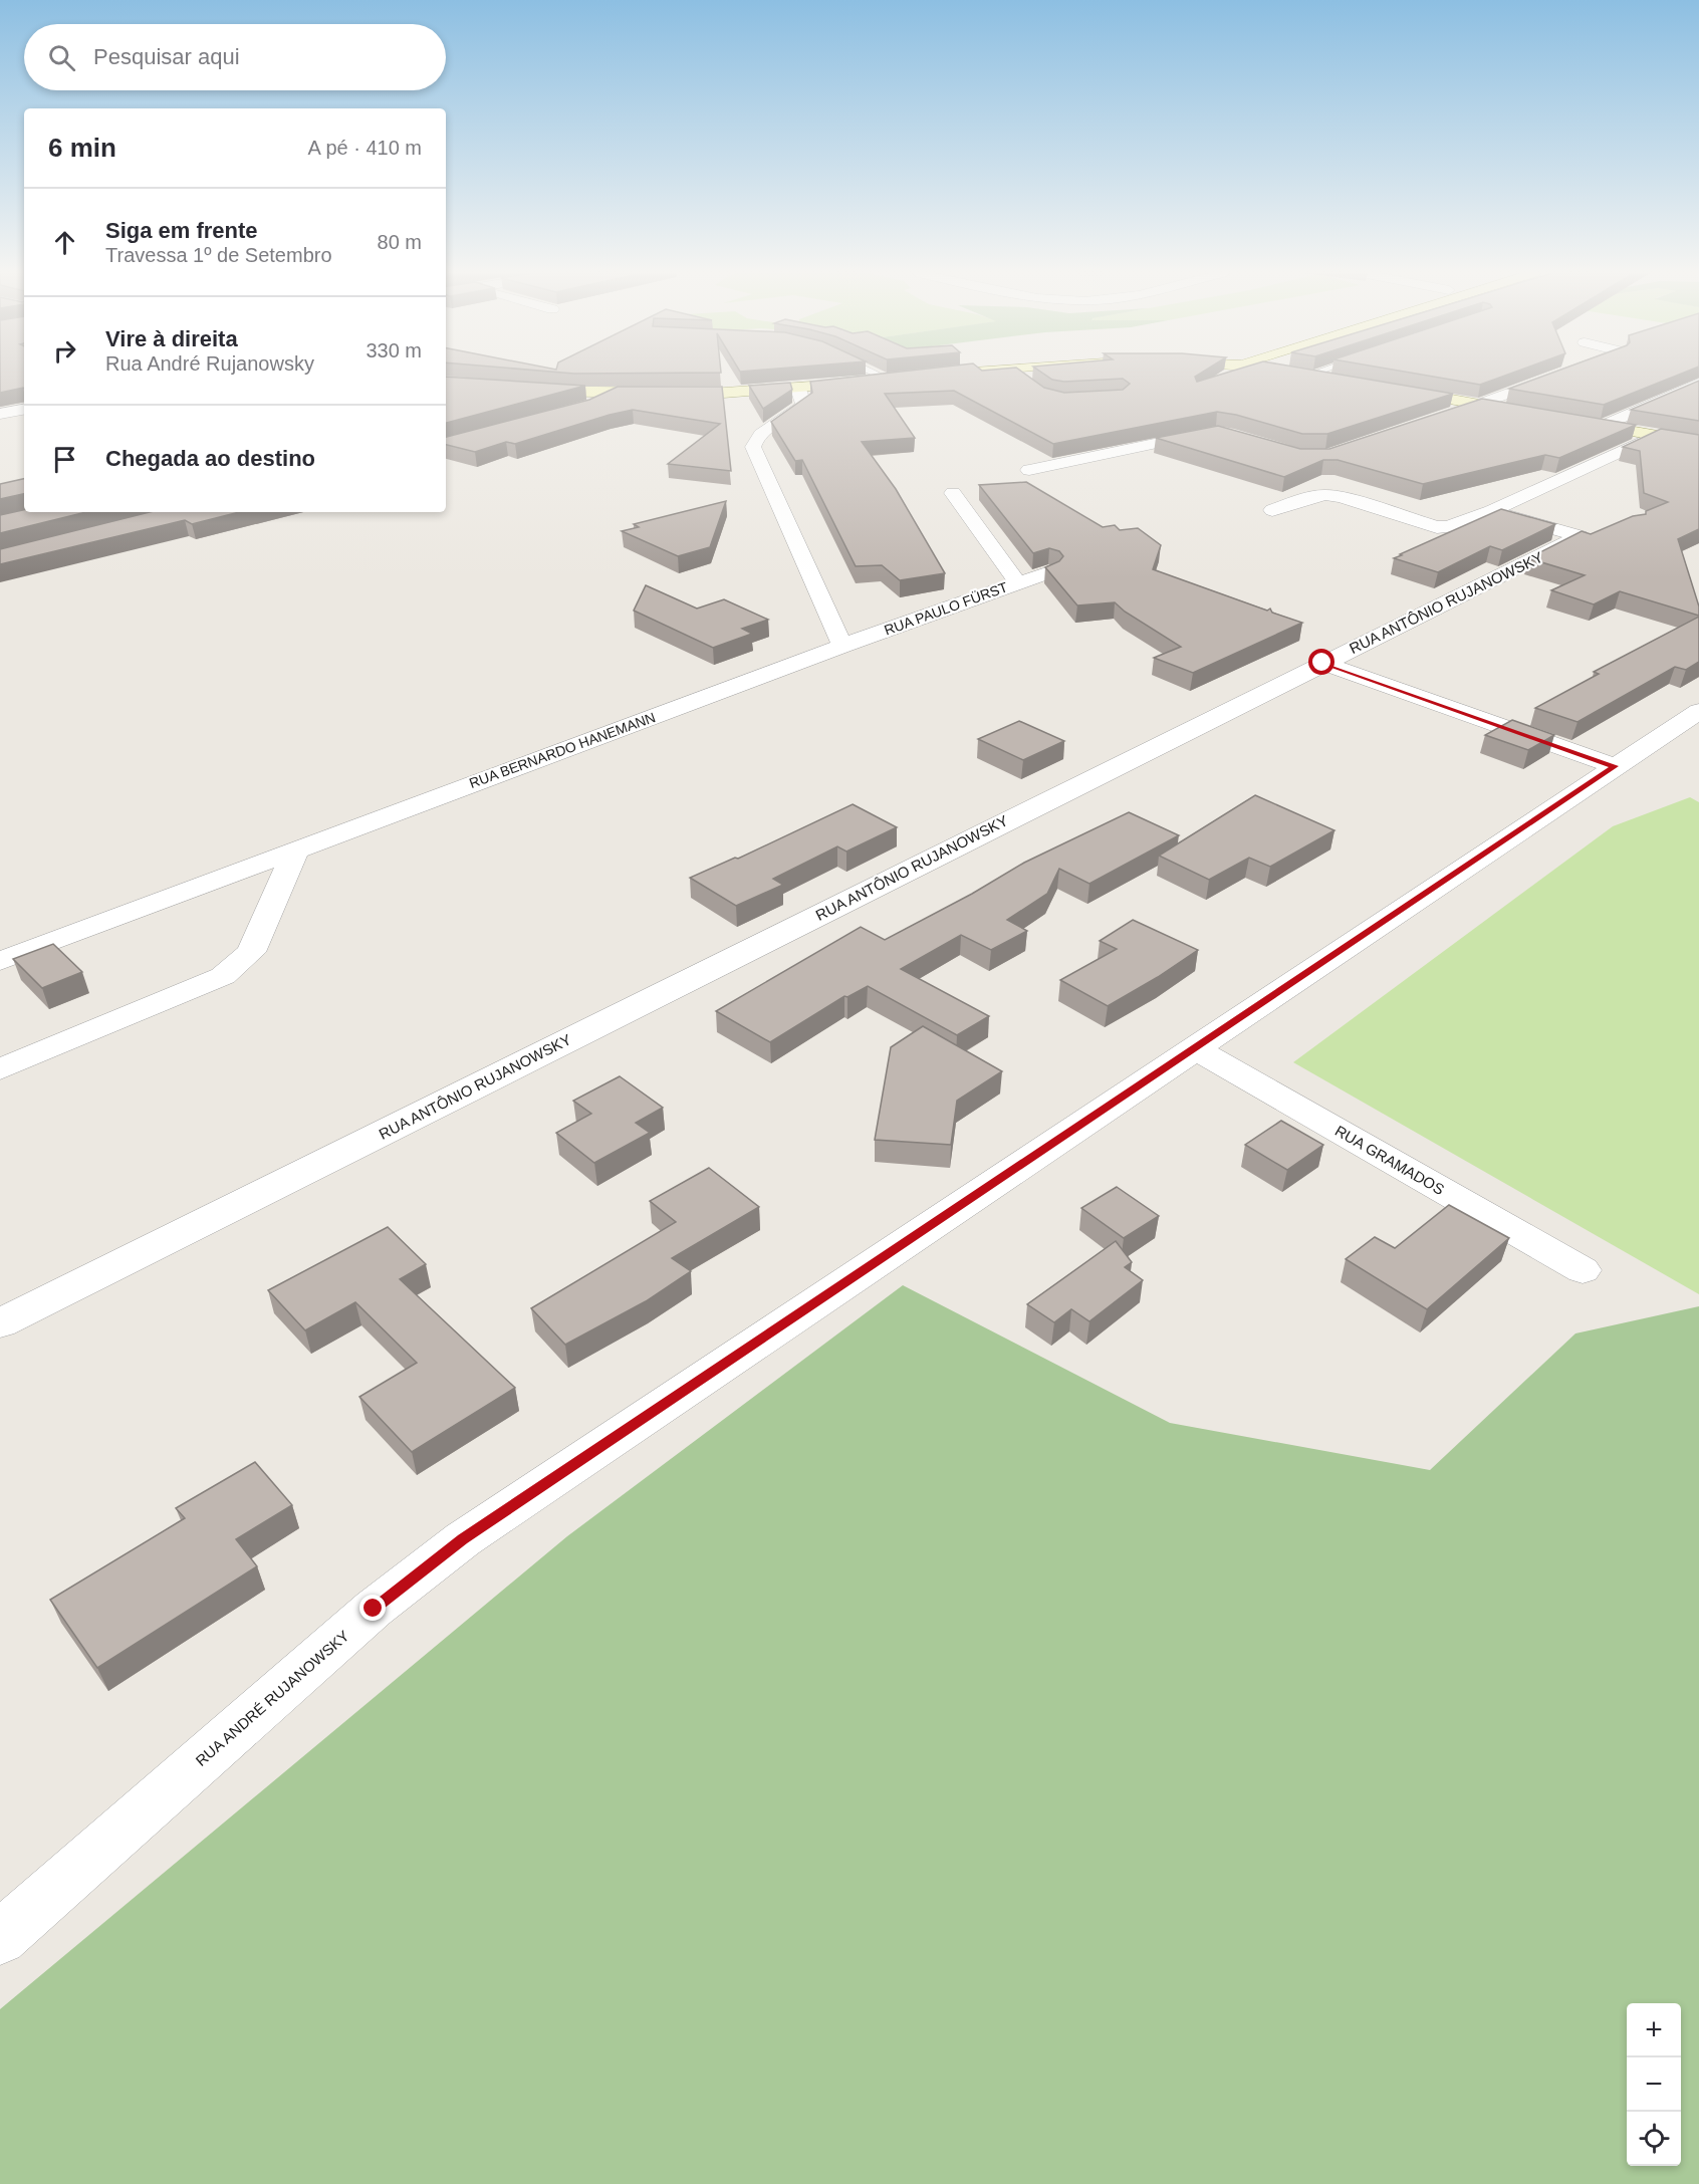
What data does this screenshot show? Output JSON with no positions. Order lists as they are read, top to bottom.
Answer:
{
  "streets": {
    "street": [
      "RUA ANTÔNIO RUJANOWSKY",
      "RUA PAULO FÜRST",
      "RUA BERNARDO HANEMANN",
      "RUA GRAMADOS",
      "RUA ANDRÉ RUJANOWSKY"
    ]
  },
  "crossings": [
    ["RUA PAULO FÜRST", "RUA BERNARDO HANEMANN"],
    ["RUA GRAMADOS", "RUA ANDRÉ RUJANOWSKY"]
  ],
  "page": {
    "search": "Pesquisar aqui",
    "heading": ["6 min", "A pé · 410 m"],
    "list": [
      ["Siga em frente", "Travessa 1º de Setembro", "80 m"],
      ["Vire à direita", "Rua André Rujanowsky", "330 m"],
      "Chegada ao destino"
    ],
    "map_buttons": ["+", "−"]
  }
}
